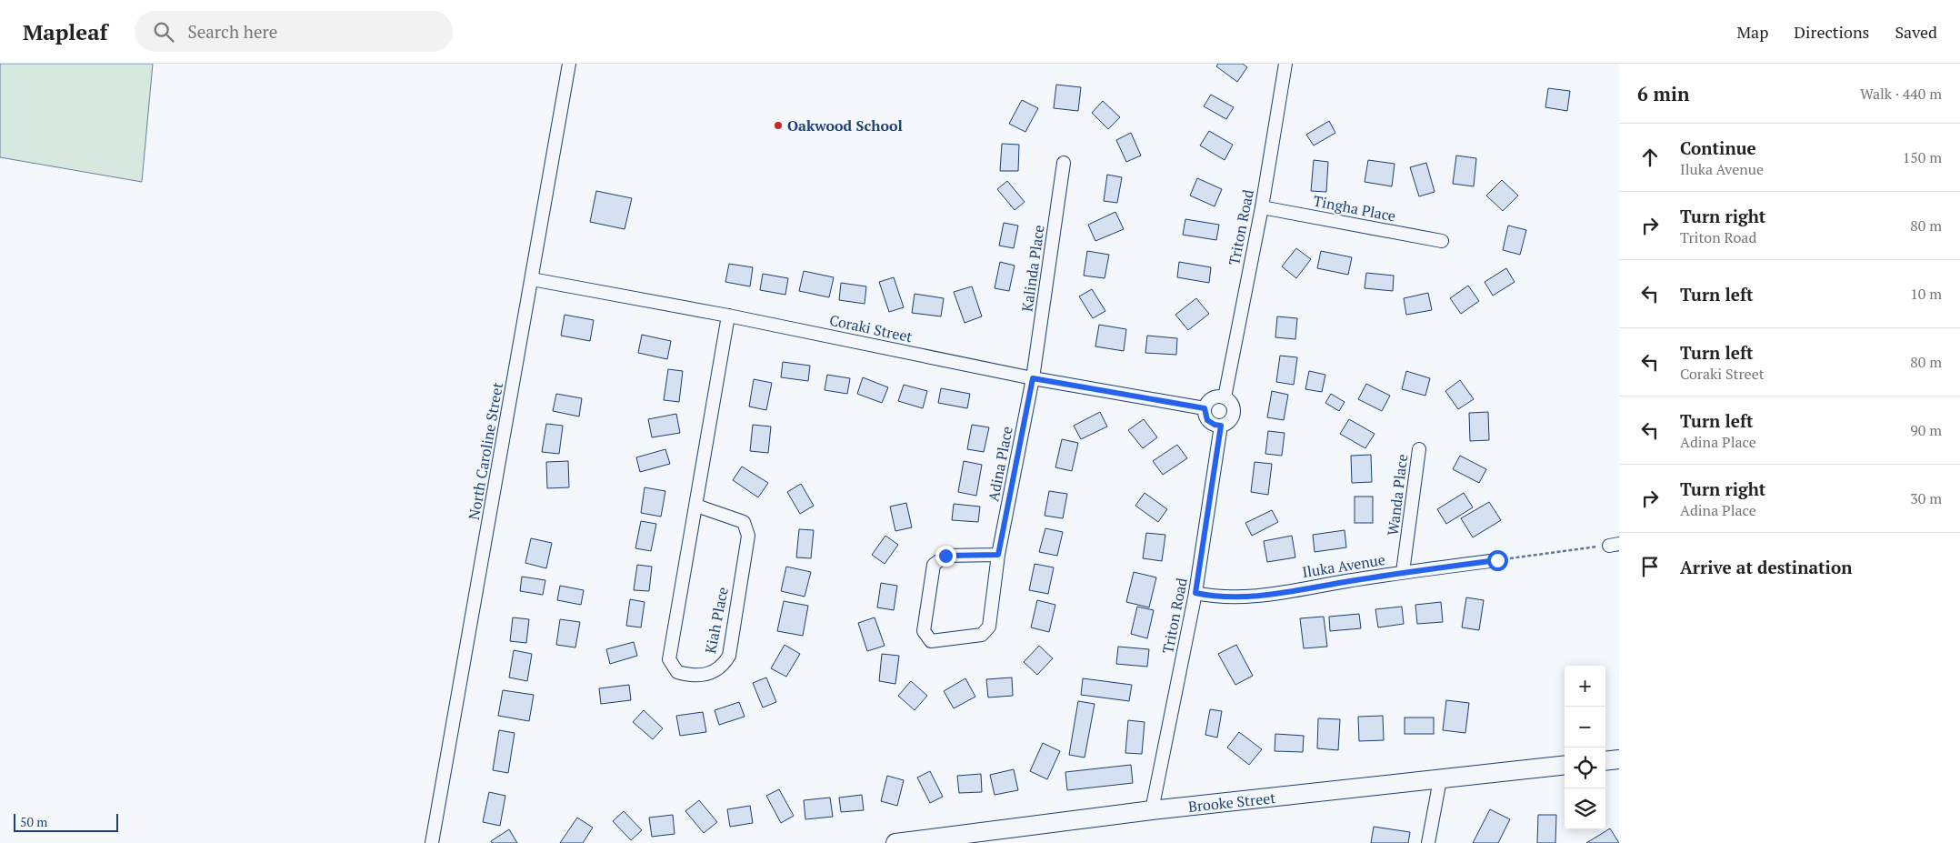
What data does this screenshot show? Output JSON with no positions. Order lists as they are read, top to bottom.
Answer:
{
  "streets": {
    "street": [
      "Tingha Place",
      "Triton Road",
      "Kalinda Place",
      "Coraki Street",
      "North Caroline Street",
      "Adina Place",
      "Wanda Place",
      "Iluka Avenue",
      "Kiah Place",
      "Brooke Street"
    ]
  },
  "crossings": [
    ["Tingha Place", "Triton Road"],
    ["Triton Road", "Coraki Street"],
    ["Triton Road", "Iluka Avenue"],
    ["Triton Road", "Brooke Street"],
    ["Kalinda Place", "Coraki Street"],
    ["Kalinda Place", "Adina Place"],
    ["Coraki Street", "North Caroline Street"],
    ["Coraki Street", "Adina Place"],
    ["Coraki Street", "Kiah Place"],
    ["Wanda Place", "Iluka Avenue"]
  ],
  "places": ["Oakwood School"],
  "scale_bar": "50 m",
  "page": {
    "header": "Mapleaf",
    "search": "Search here",
    "nav": ["Map", "Directions", "Saved"],
    "heading": ["6 min", "Walk · 440 m"],
    "list": [
      ["Continue", "Iluka Avenue", "150 m"],
      ["Turn right", "Triton Road", "80 m"],
      ["Turn left", "10 m"],
      ["Turn left", "Coraki Street", "80 m"],
      ["Turn left", "Adina Place", "90 m"],
      ["Turn right", "Adina Place", "30 m"],
      "Arrive at destination"
    ],
    "map_buttons": ["+", "−"],
    "scale": "50 m"
  }
}
